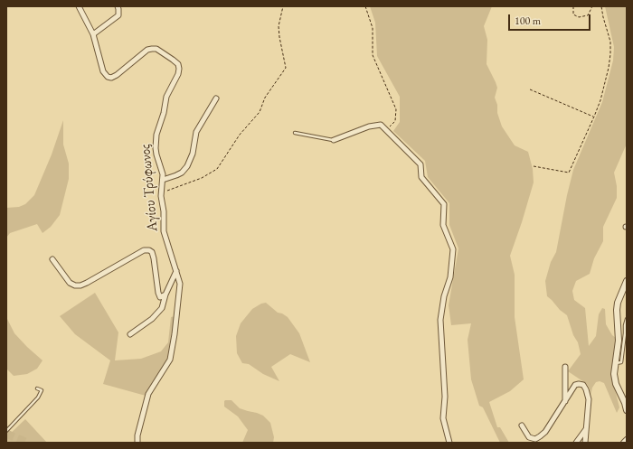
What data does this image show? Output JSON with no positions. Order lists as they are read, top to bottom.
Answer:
{
  "streets": {
    "street": ["Αγίου Τρύφωνος"]
  },
  "scale_bar": "100 m"
}
